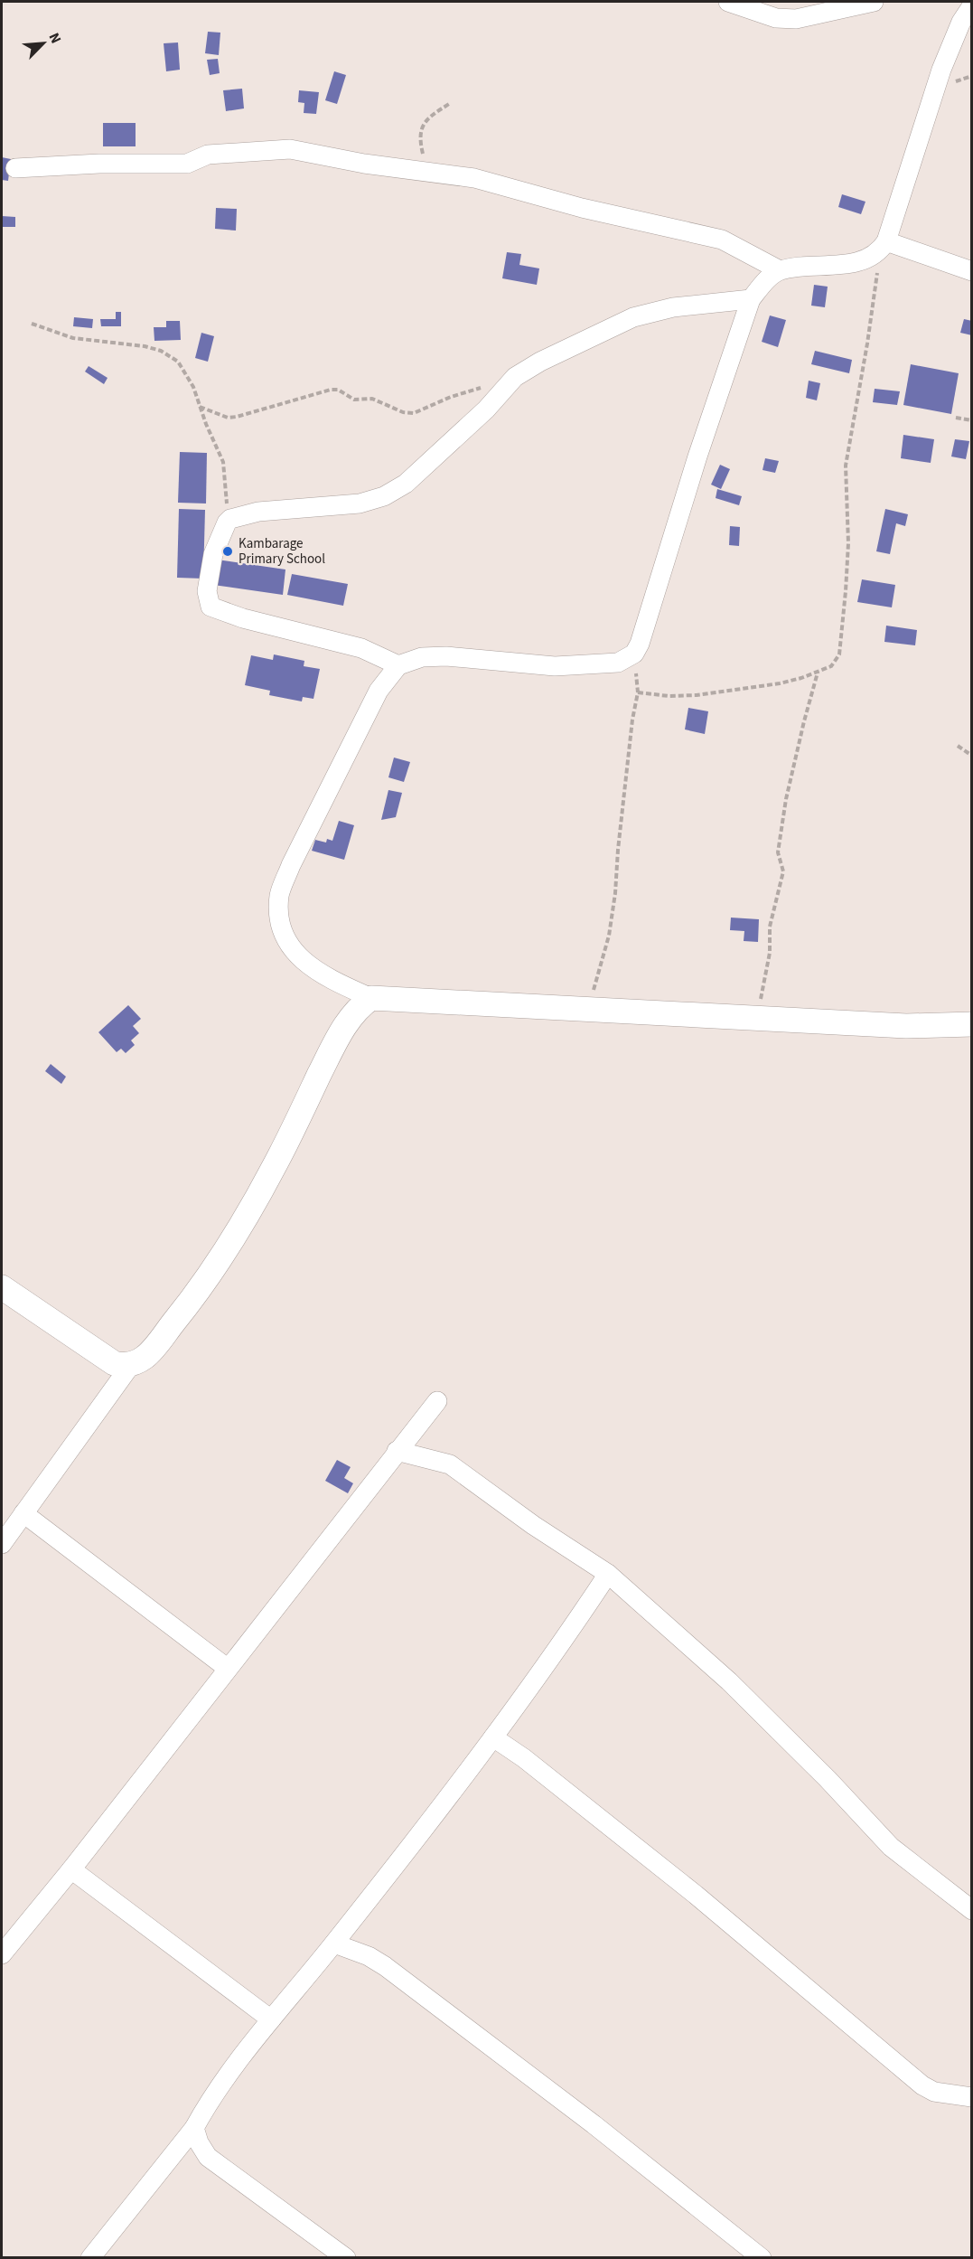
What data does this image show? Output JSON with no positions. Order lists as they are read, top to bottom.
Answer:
{
  "places": ["Kambarage Primary School"],
  "north": "top right"
}
